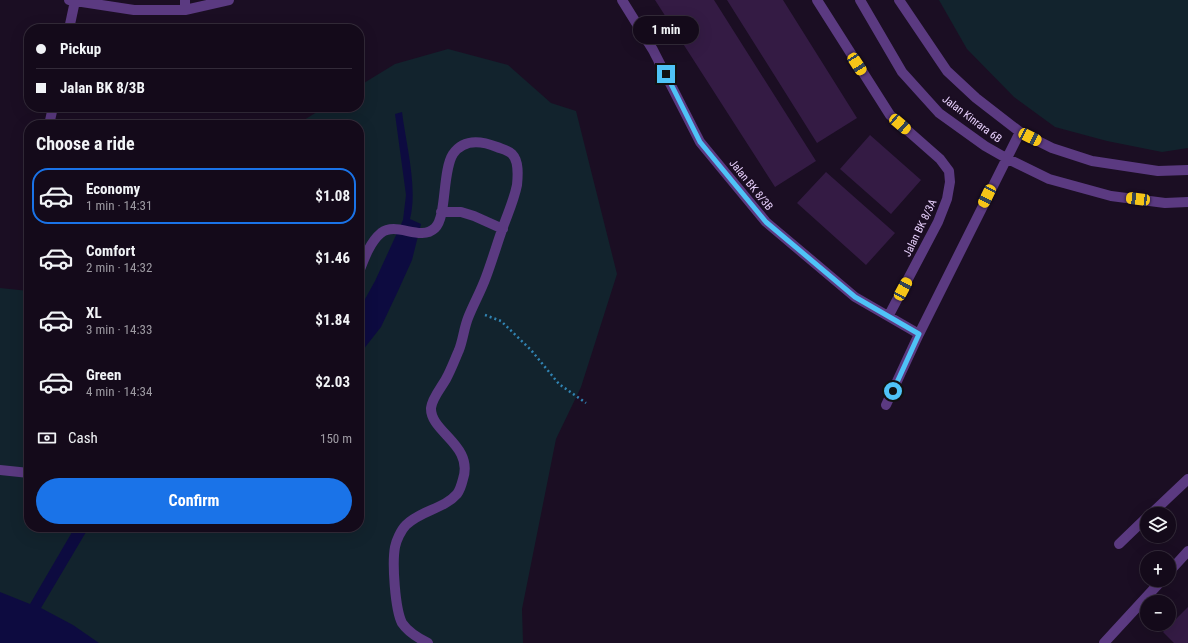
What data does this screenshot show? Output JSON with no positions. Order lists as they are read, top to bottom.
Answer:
{
  "streets": {
    "street": ["Jalan Kinrara 6B", "Jalan BK 8/3B", "Jalan BK 8/3A"]
  },
  "crossings": [
    ["Jalan BK 8/3B", "Jalan BK 8/3A"]
  ],
  "page": {
    "bubble": "1 min",
    "banner": ["Pickup", "Jalan BK 8/3B"],
    "heading": "Choose a ride",
    "list": [
      {
        "name": "Economy",
        "note": "1 min · 14:31",
        "value": "$1.08"
      },
      {
        "name": "Comfort",
        "note": "2 min · 14:32",
        "value": "$1.46"
      },
      {
        "name": "XL",
        "note": "3 min · 14:33",
        "value": "$1.84"
      },
      {
        "name": "Green",
        "note": "4 min · 14:34",
        "value": "$2.03"
      }
    ],
    "pay": ["Cash", "150 m"],
    "buttons": "Confirm",
    "map_buttons": ["+", "−"]
  }
}
